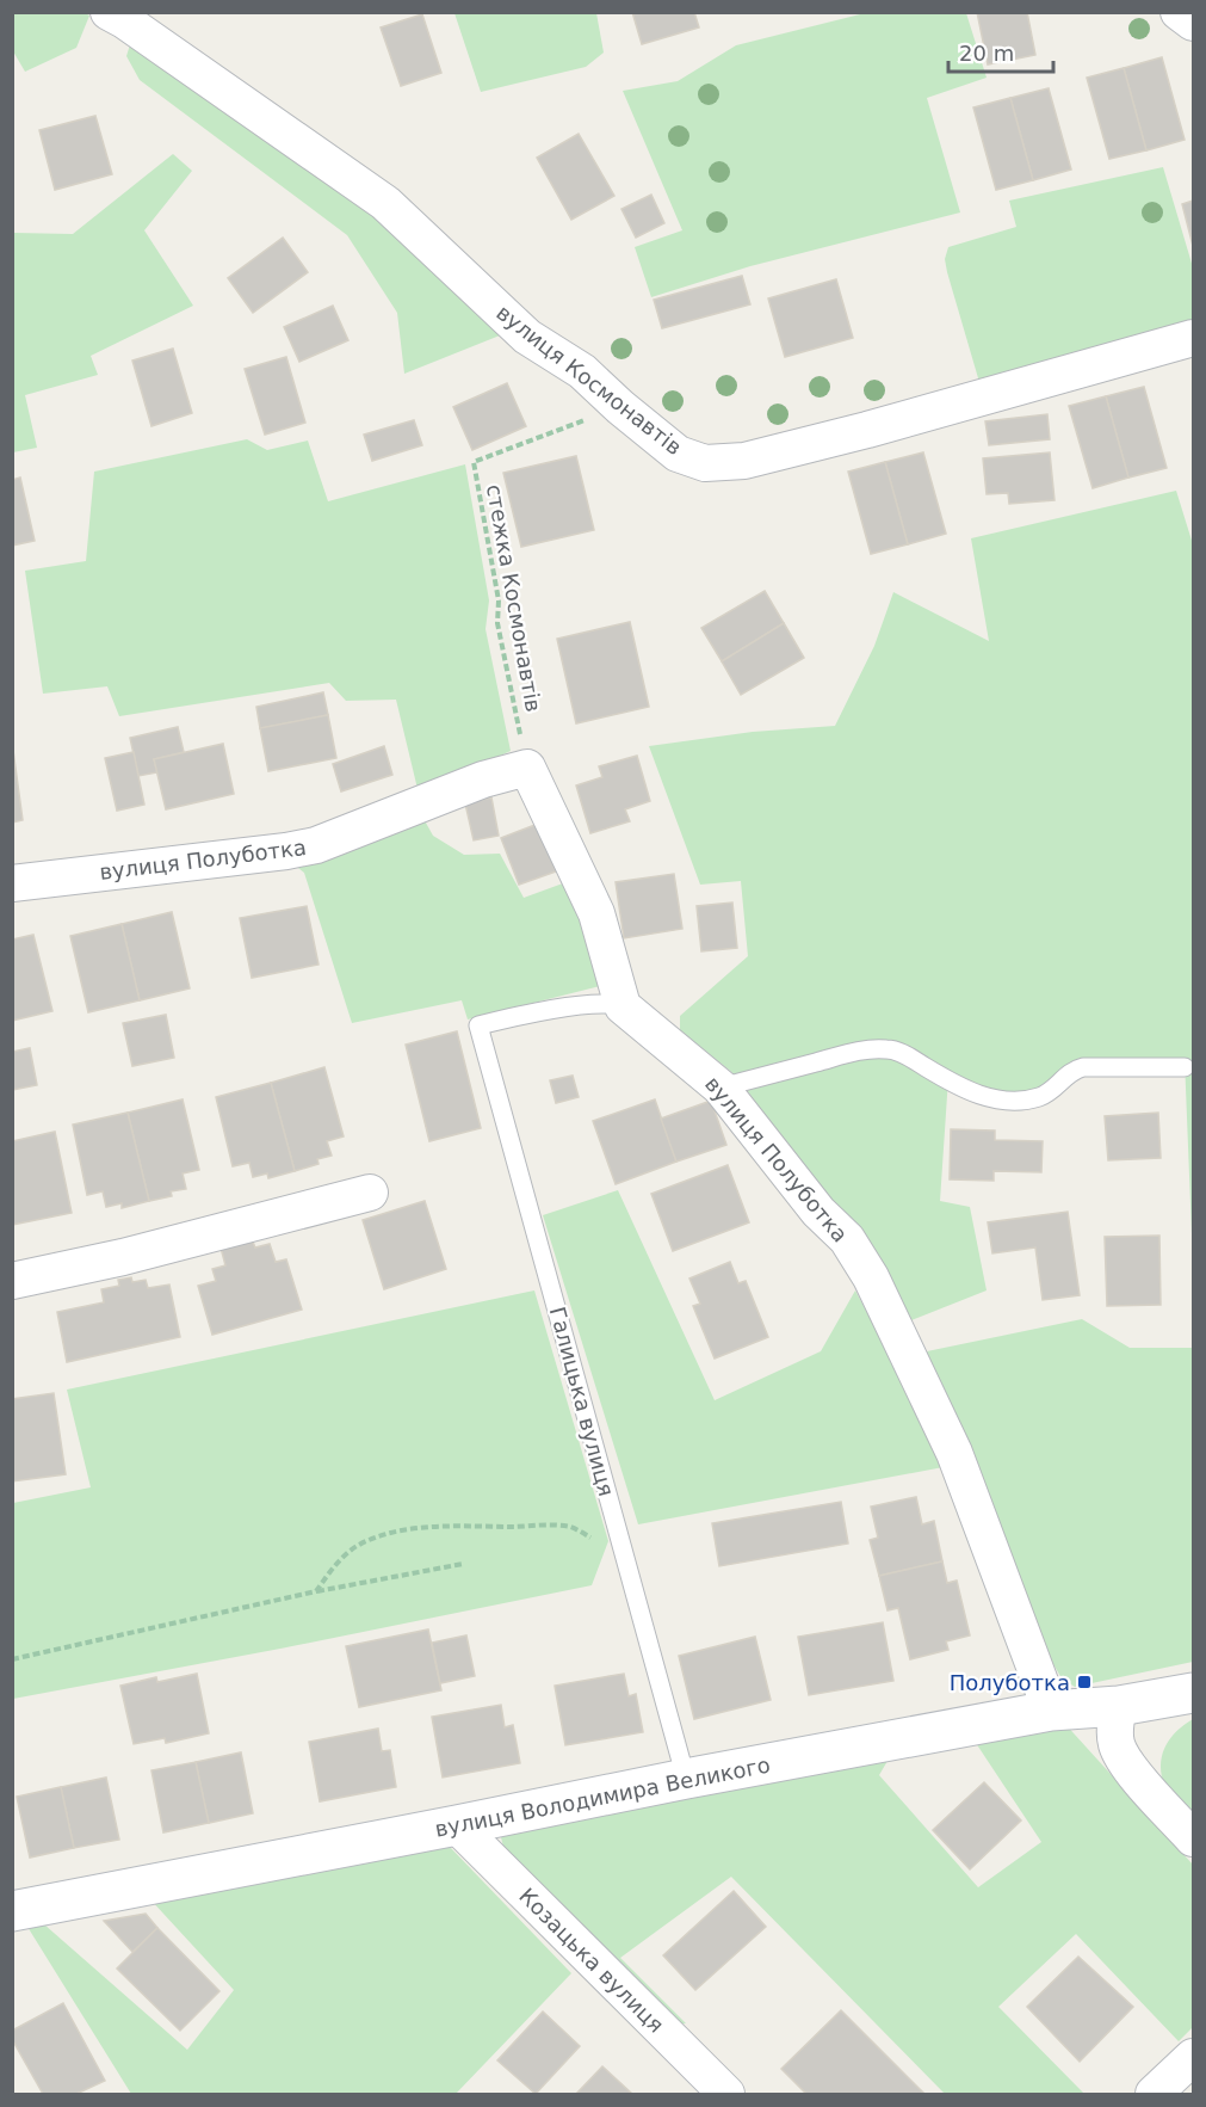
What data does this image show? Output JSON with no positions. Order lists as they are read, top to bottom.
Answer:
{
  "streets": {
    "main road": ["вулиця Володимира Великого"],
    "street": ["вулиця Космонавтів", "вулиця Полуботка", "Козацька вулиця"],
    "lane": ["Галицька вулиця"],
    "path": ["стежка Космонавтів"]
  },
  "crossings": [
    ["вулиця Космонавтів", "стежка Космонавтів"],
    ["стежка Космонавтів", "вулиця Полуботка"],
    ["вулиця Полуботка", "Галицька вулиця"],
    ["вулиця Полуботка", "вулиця Володимира Великого"],
    ["Галицька вулиця", "вулиця Володимира Великого"],
    ["вулиця Володимира Великого", "Козацька вулиця"]
  ],
  "places": {
    "transit": ["Полуботка"]
  },
  "scale_bar": "20 m"
}
